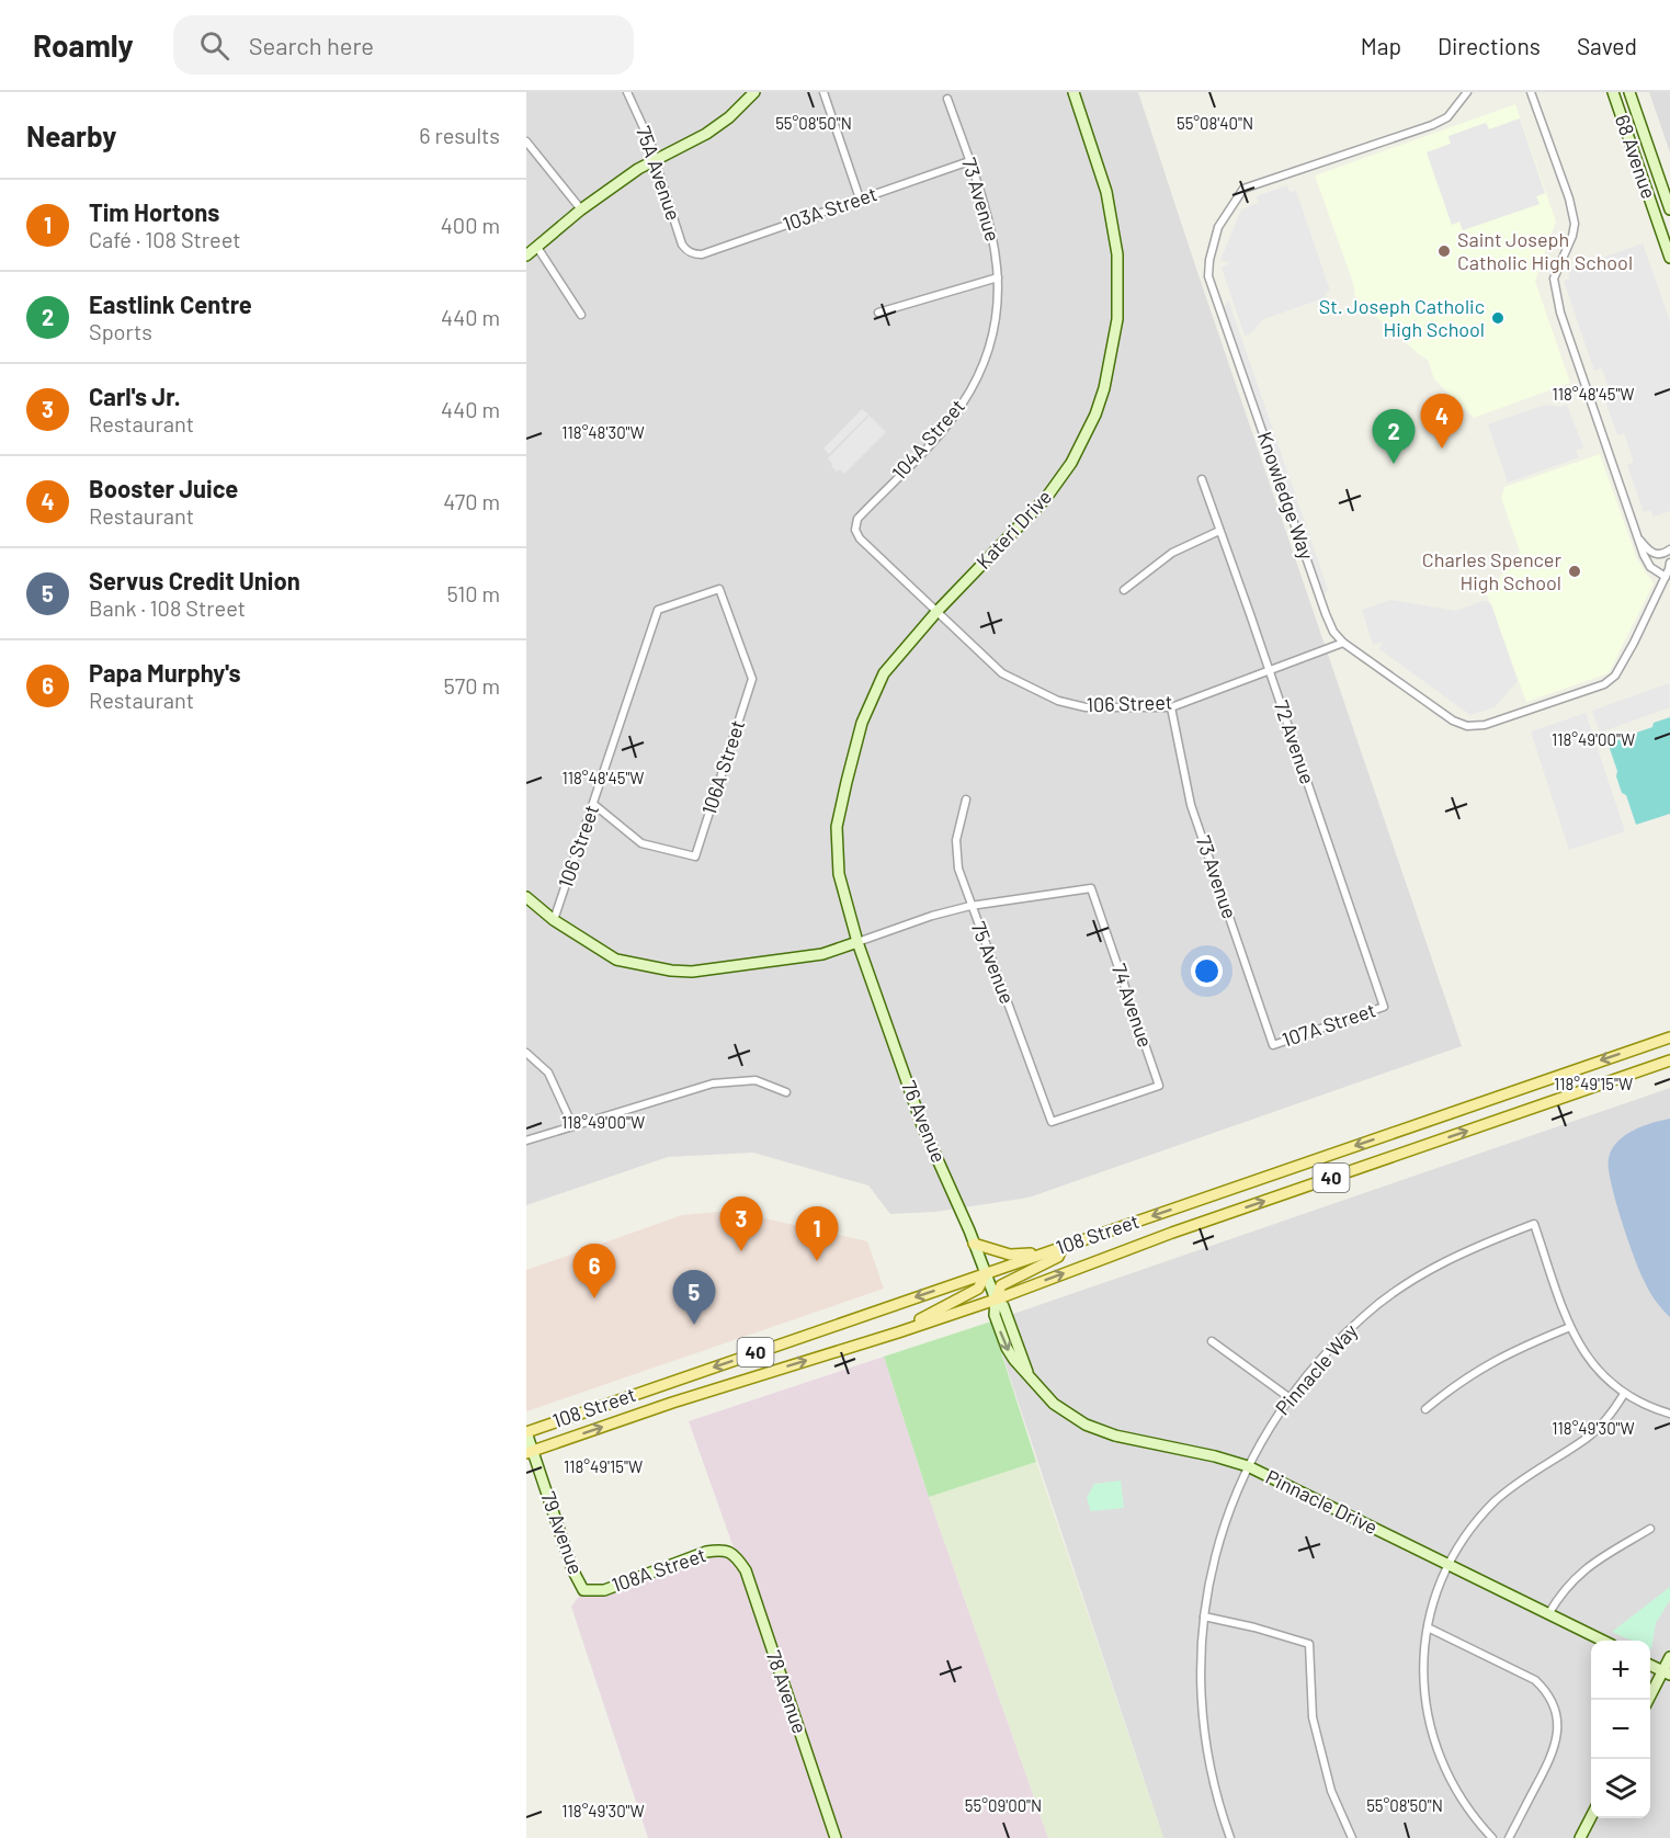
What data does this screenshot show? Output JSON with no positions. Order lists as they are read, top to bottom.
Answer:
{
  "streets": {
    "main road": ["40", "108 Street"],
    "street": [
      "68 Avenue",
      "75A Avenue",
      "73 Avenue",
      "103A Street",
      "104A Street",
      "Knowledge Way",
      "Kateri Drive",
      "106 Street",
      "72 Avenue",
      "106A Street",
      "75 Avenue",
      "74 Avenue",
      "107A Street",
      "76 Avenue",
      "Pinnacle Way",
      "Pinnacle Drive",
      "79 Avenue",
      "108A Street",
      "78 Avenue"
    ]
  },
  "crossings": [
    ["75A Avenue", "103A Street"],
    ["73 Avenue", "103A Street"],
    ["73 Avenue", "104A Street"],
    ["73 Avenue", "106 Street"],
    ["73 Avenue", "107A Street"],
    ["104A Street", "Kateri Drive"],
    ["104A Street", "106 Street"],
    ["Knowledge Way", "106 Street"],
    ["Kateri Drive", "106 Street"],
    ["Kateri Drive", "76 Avenue"],
    ["106 Street", "72 Avenue"],
    ["106 Street", "106A Street"],
    ["72 Avenue", "107A Street"],
    ["75 Avenue", "74 Avenue"],
    ["76 Avenue", "108 Street"],
    ["76 Avenue", "Pinnacle Drive"],
    ["108 Street", "Pinnacle Drive"],
    ["108 Street", "79 Avenue"],
    ["Pinnacle Way", "Pinnacle Drive"],
    ["79 Avenue", "108A Street"],
    ["108A Street", "78 Avenue"]
  ],
  "places": ["Saint Joseph Catholic High School", "St. Joseph Catholic High School", "Charles Spencer High School"],
  "page": {
    "header": "Roamly",
    "search": "Search here",
    "nav": ["Map", "Directions", "Saved"],
    "heading": ["Nearby", "6 results"],
    "list": [
      {
        "mark": "1",
        "name": "Tim Hortons",
        "note": "Café · 108 Street",
        "value": "400 m"
      },
      {
        "mark": "2",
        "name": "Eastlink Centre",
        "note": "Sports",
        "value": "440 m"
      },
      {
        "mark": "3",
        "name": "Carl's Jr.",
        "note": "Restaurant",
        "value": "440 m"
      },
      {
        "mark": "4",
        "name": "Booster Juice",
        "note": "Restaurant",
        "value": "470 m"
      },
      {
        "mark": "5",
        "name": "Servus Credit Union",
        "note": "Bank · 108 Street",
        "value": "510 m"
      },
      {
        "mark": "6",
        "name": "Papa Murphy's",
        "note": "Restaurant",
        "value": "570 m"
      }
    ],
    "pins": [
      "4",
      "2",
      "3",
      "1",
      "6",
      "5"
    ],
    "map_buttons": ["+", "−"]
  },
  "coordinates": [
    "55°08'50\"N",
    "55°08'40\"N",
    "118°48'45\"W",
    "118°48'30\"W",
    "118°49'00\"W",
    "118°49'15\"W",
    "118°49'30\"W",
    "55°09'00\"N"
  ]
}
